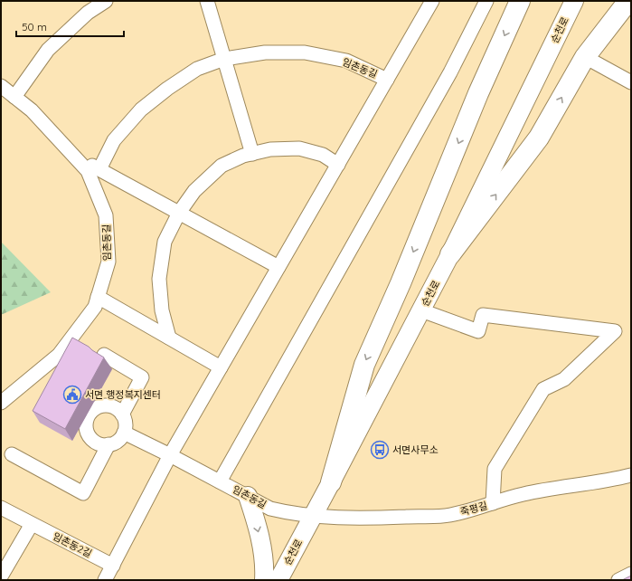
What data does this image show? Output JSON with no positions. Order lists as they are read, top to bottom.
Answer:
{
  "streets": {
    "main road": ["순천로"],
    "street": ["임촌동길", "죽평길", "임촌동2길"]
  },
  "crossings": [
    ["순천로", "임촌동길"],
    ["순천로", "죽평길"],
    ["임촌동길", "죽평길"],
    ["임촌동길", "임촌동2길"]
  ],
  "places": {
    "public building": ["서면 행정복지센터"],
    "bus stop": ["서면사무소"]
  },
  "scale_bar": "50 m"
}
